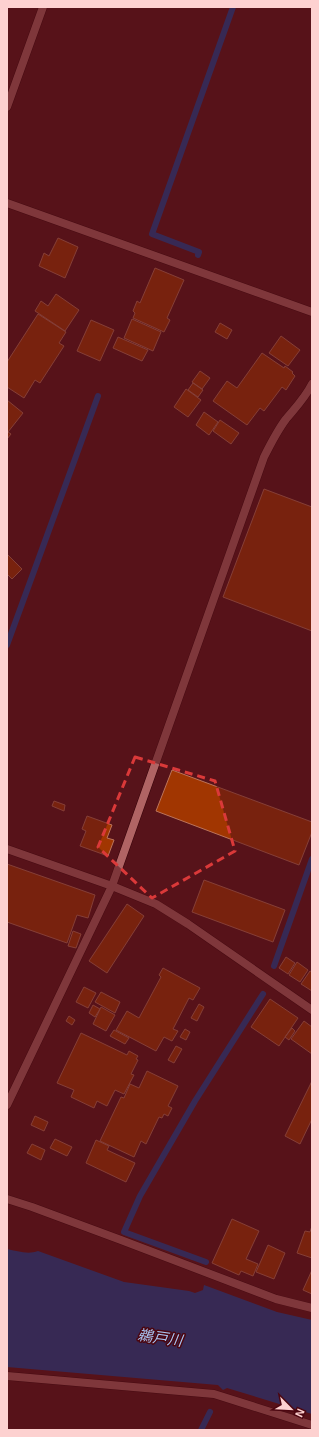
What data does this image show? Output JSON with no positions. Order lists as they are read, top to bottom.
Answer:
{
  "water": ["鵜戸川"],
  "north": "bottom right"
}
